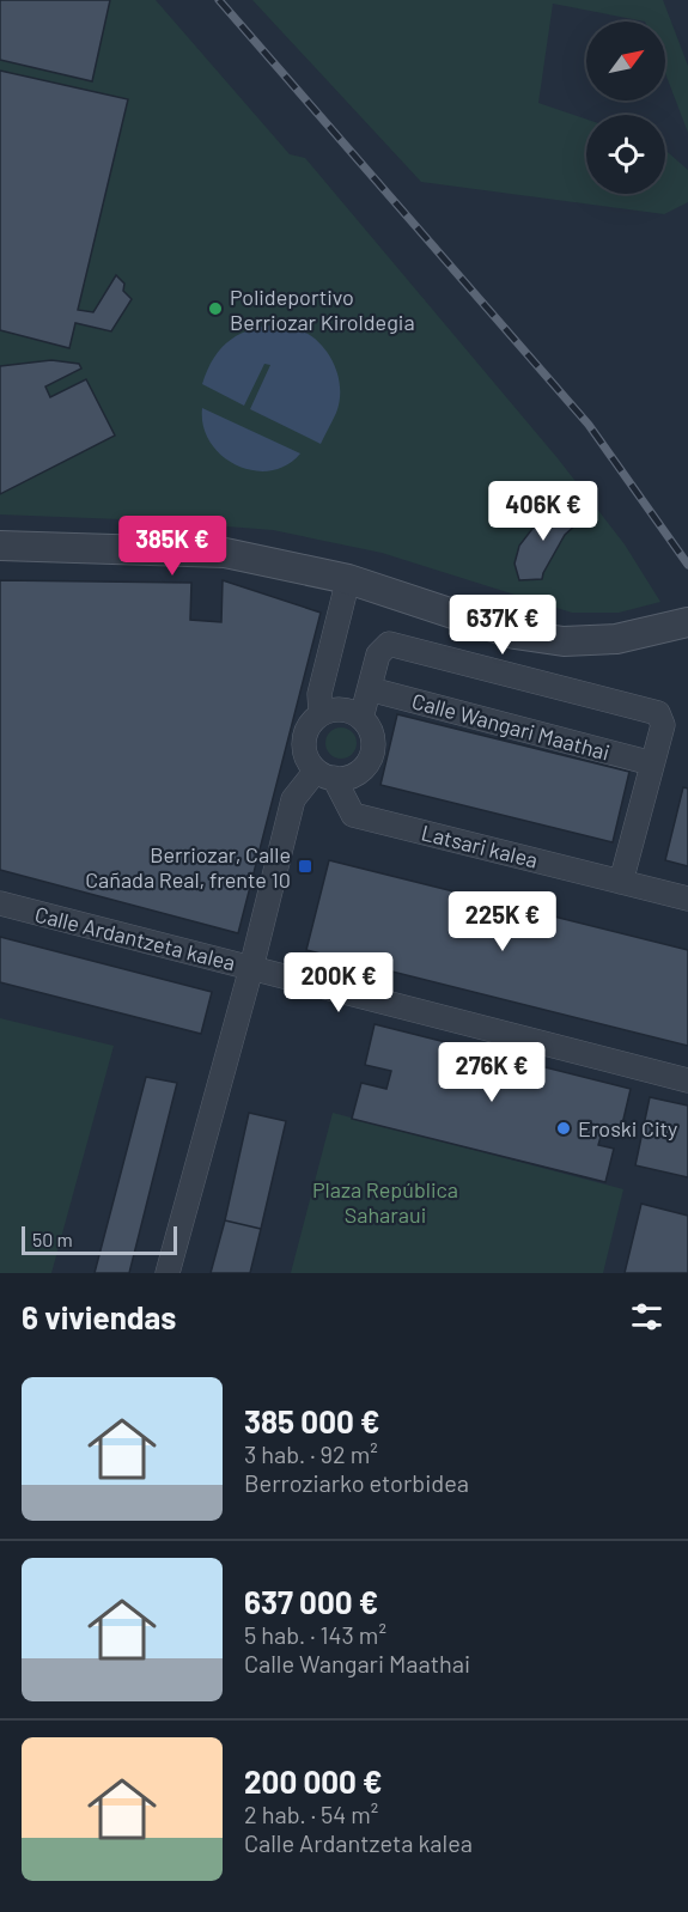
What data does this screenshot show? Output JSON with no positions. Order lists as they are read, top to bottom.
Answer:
{
  "streets": {
    "street": ["Calle Wangari Maathai", "Latsari kalea", "Calle Ardantzeta kalea"]
  },
  "parks": ["Plaza República Saharaui"],
  "places": {
    "other": ["Polideportivo Berriozar Kiroldegia", "Eroski City"],
    "transit": ["Berriozar, Calle Cañada Real, frente 10"]
  },
  "scale_bar": "50 m",
  "north": "top right",
  "page": {
    "price": [
      "406K €",
      "385K €",
      "637K €",
      "225K €",
      "200K €",
      "276K €"
    ],
    "scale": "50 m",
    "heading": "6 viviendas",
    "list": [
      {
        "name": "385 000 €",
        "note": "3 hab. · 92 m² · Berroziarko etorbidea"
      },
      {
        "name": "637 000 €",
        "note": "5 hab. · 143 m² · Calle Wangari Maathai"
      },
      {
        "name": "200 000 €",
        "note": "2 hab. · 54 m² · Calle Ardantzeta kalea"
      }
    ]
  }
}
